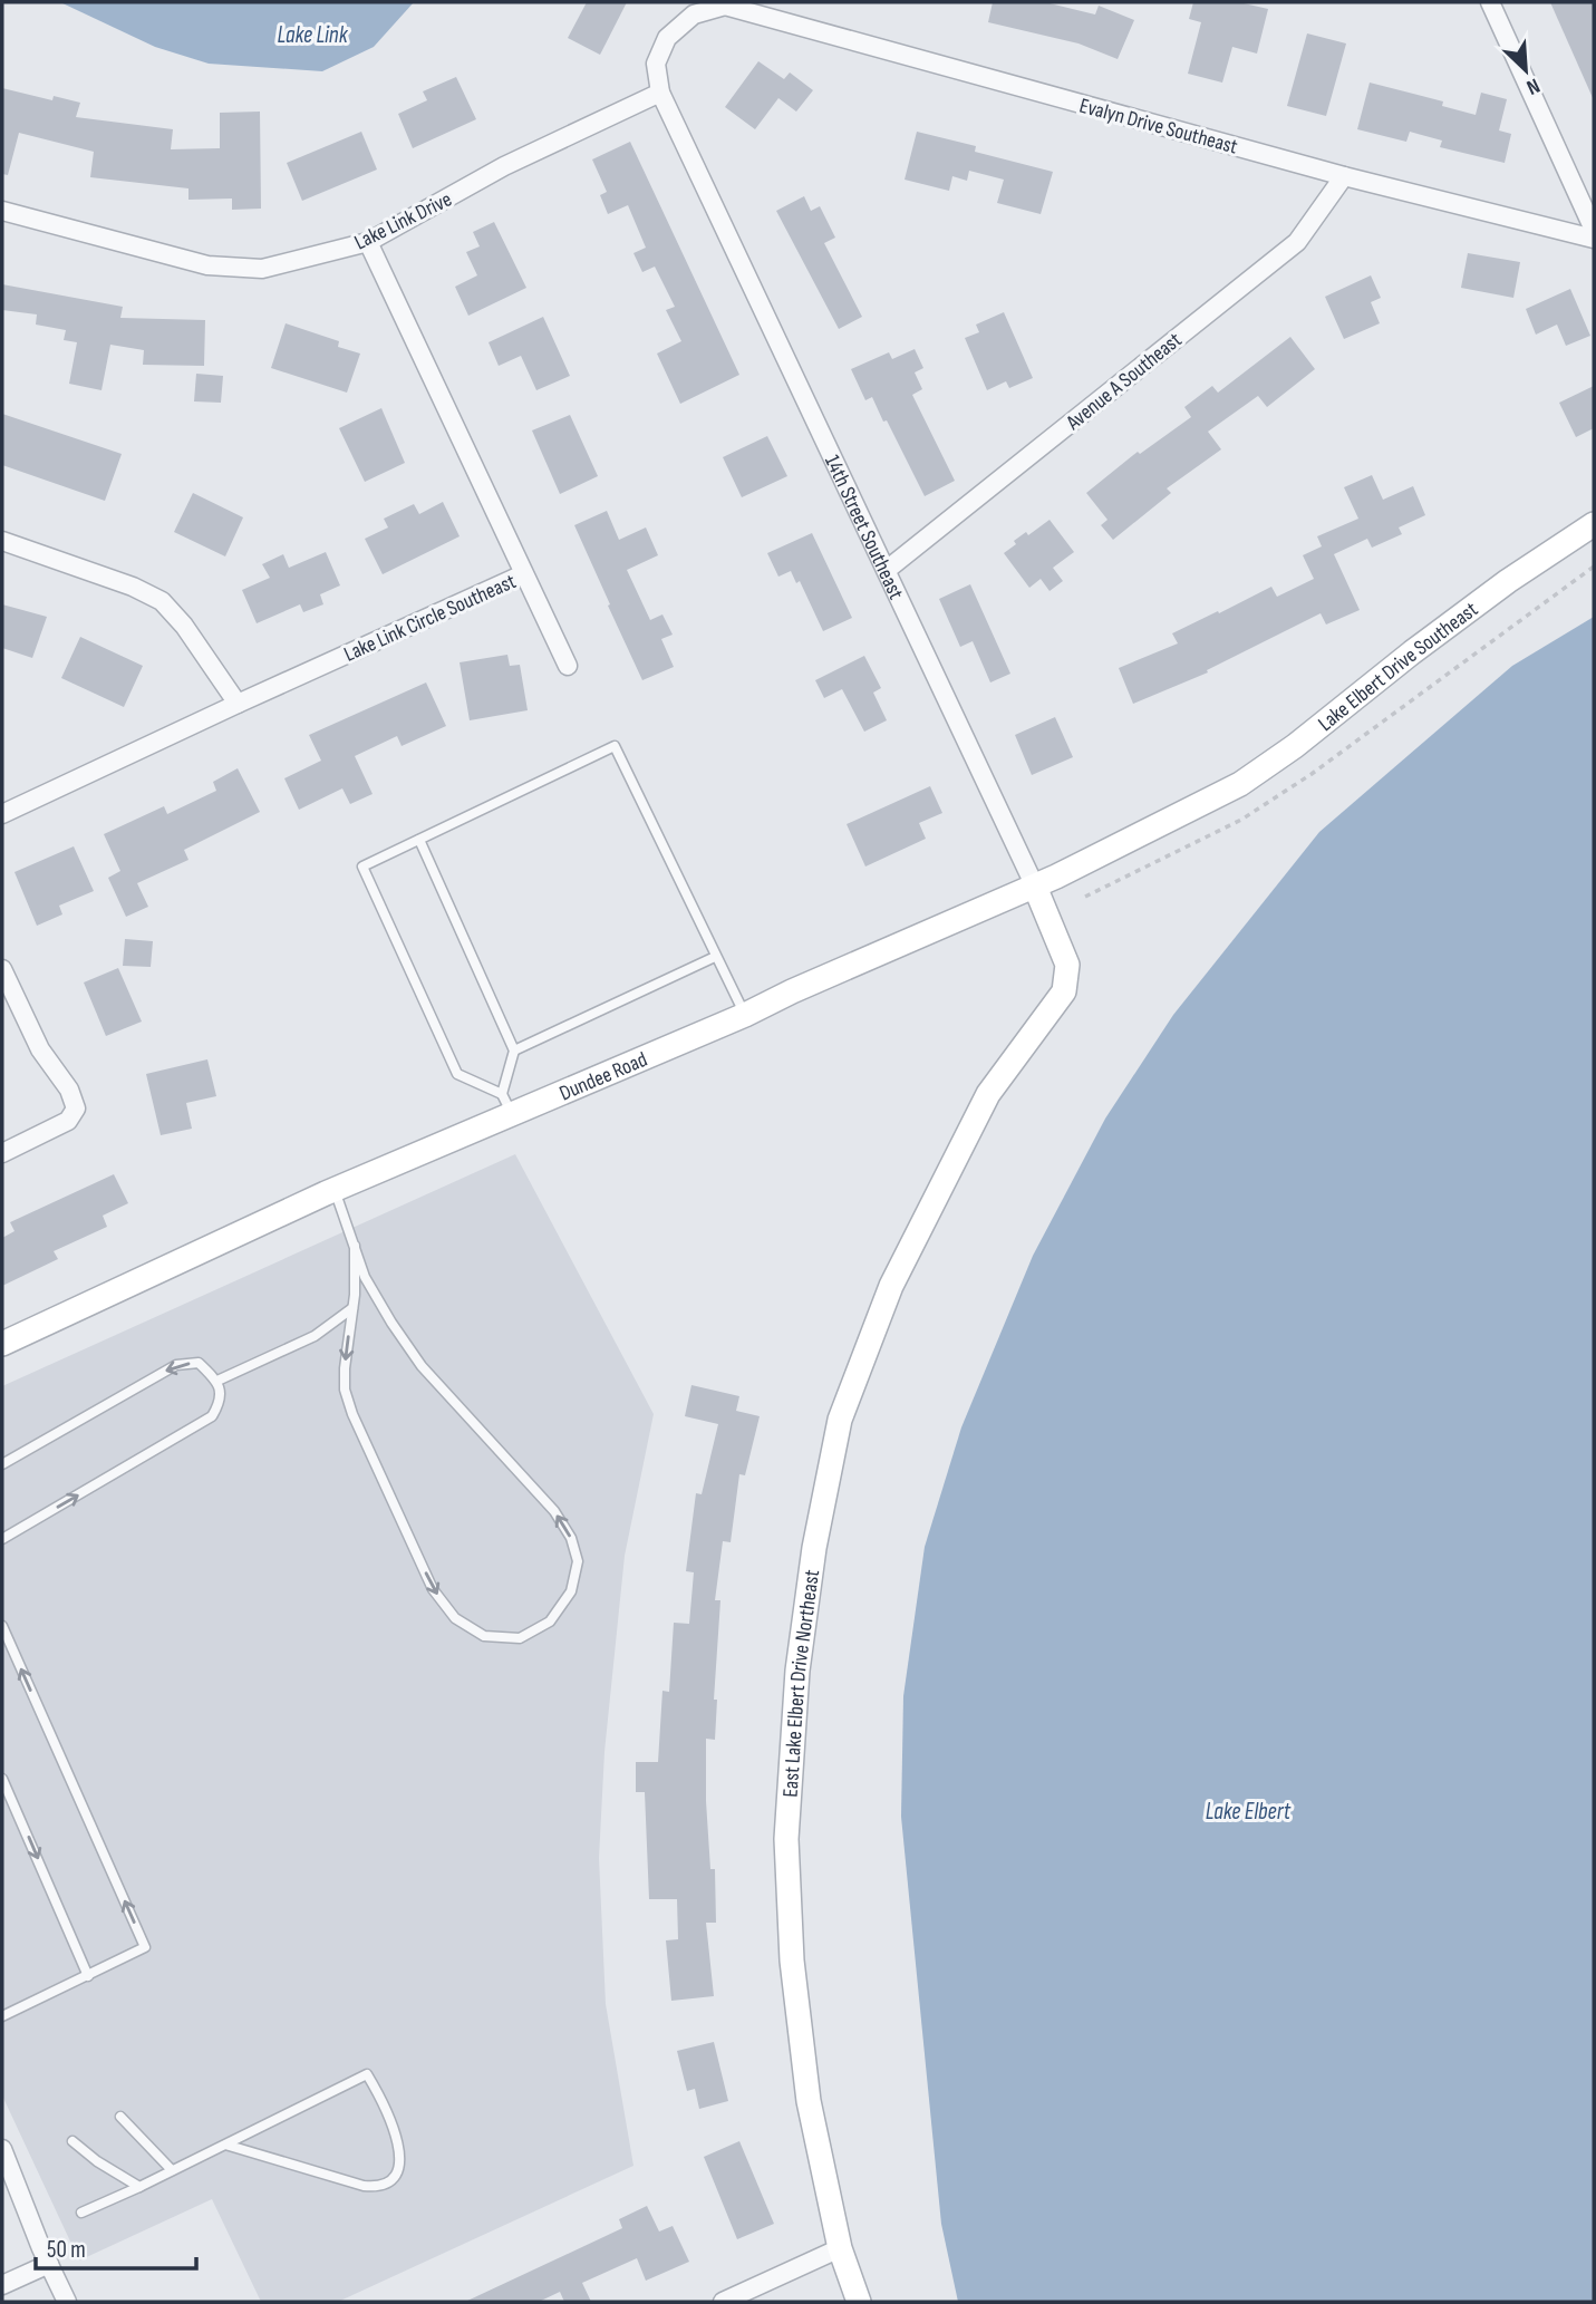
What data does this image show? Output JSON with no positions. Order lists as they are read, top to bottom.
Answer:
{
  "streets": {
    "main road": [
      "14th Street Southeast",
      "Lake Elbert Drive Southeast",
      "Dundee Road",
      "East Lake Elbert Drive Northeast"
    ],
    "street": [
      "Evalyn Drive Southeast",
      "Lake Link Drive",
      "Avenue A Southeast",
      "Lake Link Circle Southeast"
    ]
  },
  "crossings": [
    ["Evalyn Drive Southeast", "Avenue A Southeast"],
    ["Lake Link Drive", "14th Street Southeast"],
    ["Lake Link Drive", "Lake Link Circle Southeast"],
    ["Avenue A Southeast", "14th Street Southeast"],
    ["14th Street Southeast", "Dundee Road"],
    ["14th Street Southeast", "East Lake Elbert Drive Northeast"],
    ["Lake Elbert Drive Southeast", "Dundee Road"]
  ],
  "water": ["Lake Link", "Lake Elbert"],
  "scale_bar": "50 m",
  "north": "bottom right"
}
